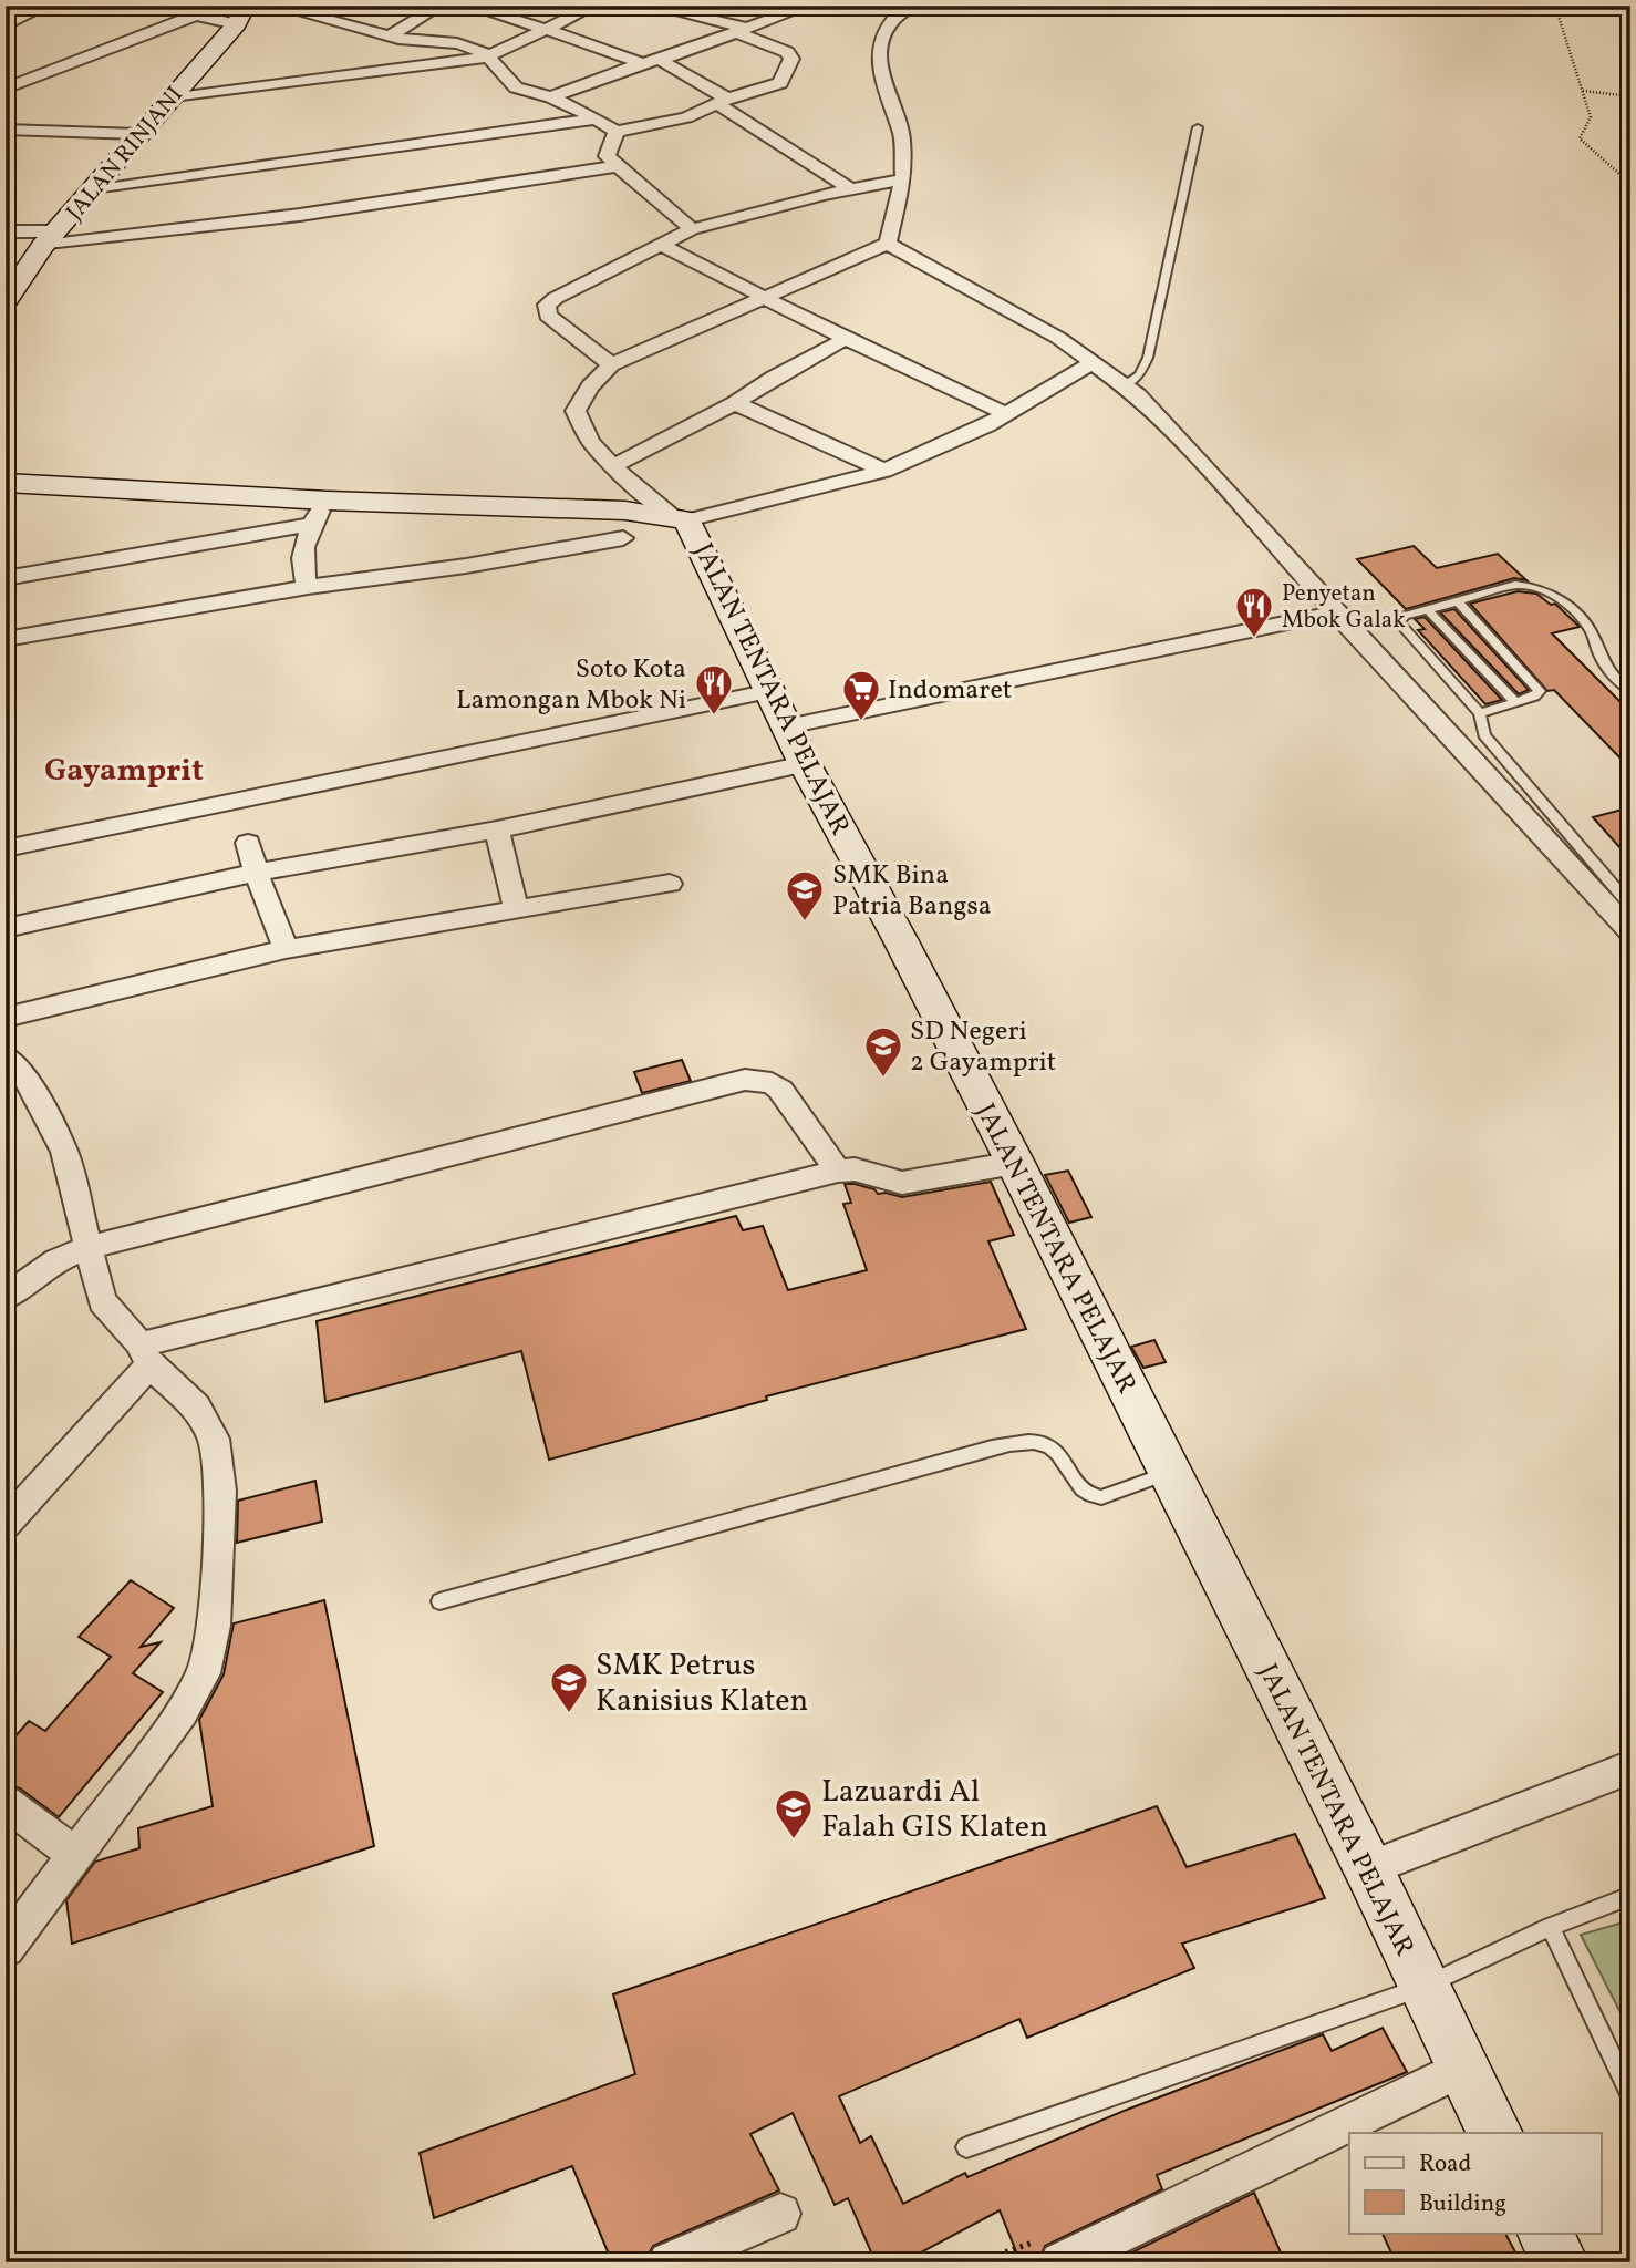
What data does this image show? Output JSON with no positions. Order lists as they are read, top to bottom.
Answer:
{
  "streets": {
    "main road": ["JALAN RINJANI", "JALAN TENTARA PELAJAR"]
  },
  "districts": ["Gayamprit"],
  "places": {
    "restaurant": ["Penyetan Mbok Galak", "Soto Kota Lamongan Mbok Ni"],
    "supermarket": ["Indomaret"],
    "school or university": [
      "SMK Bina Patria Bangsa",
      "SD Negeri 2 Gayamprit",
      "SMK Petrus Kanisius Klaten",
      "Lazuardi Al Falah GIS Klaten"
    ]
  },
  "legend": ["Road", "Building"]
}
